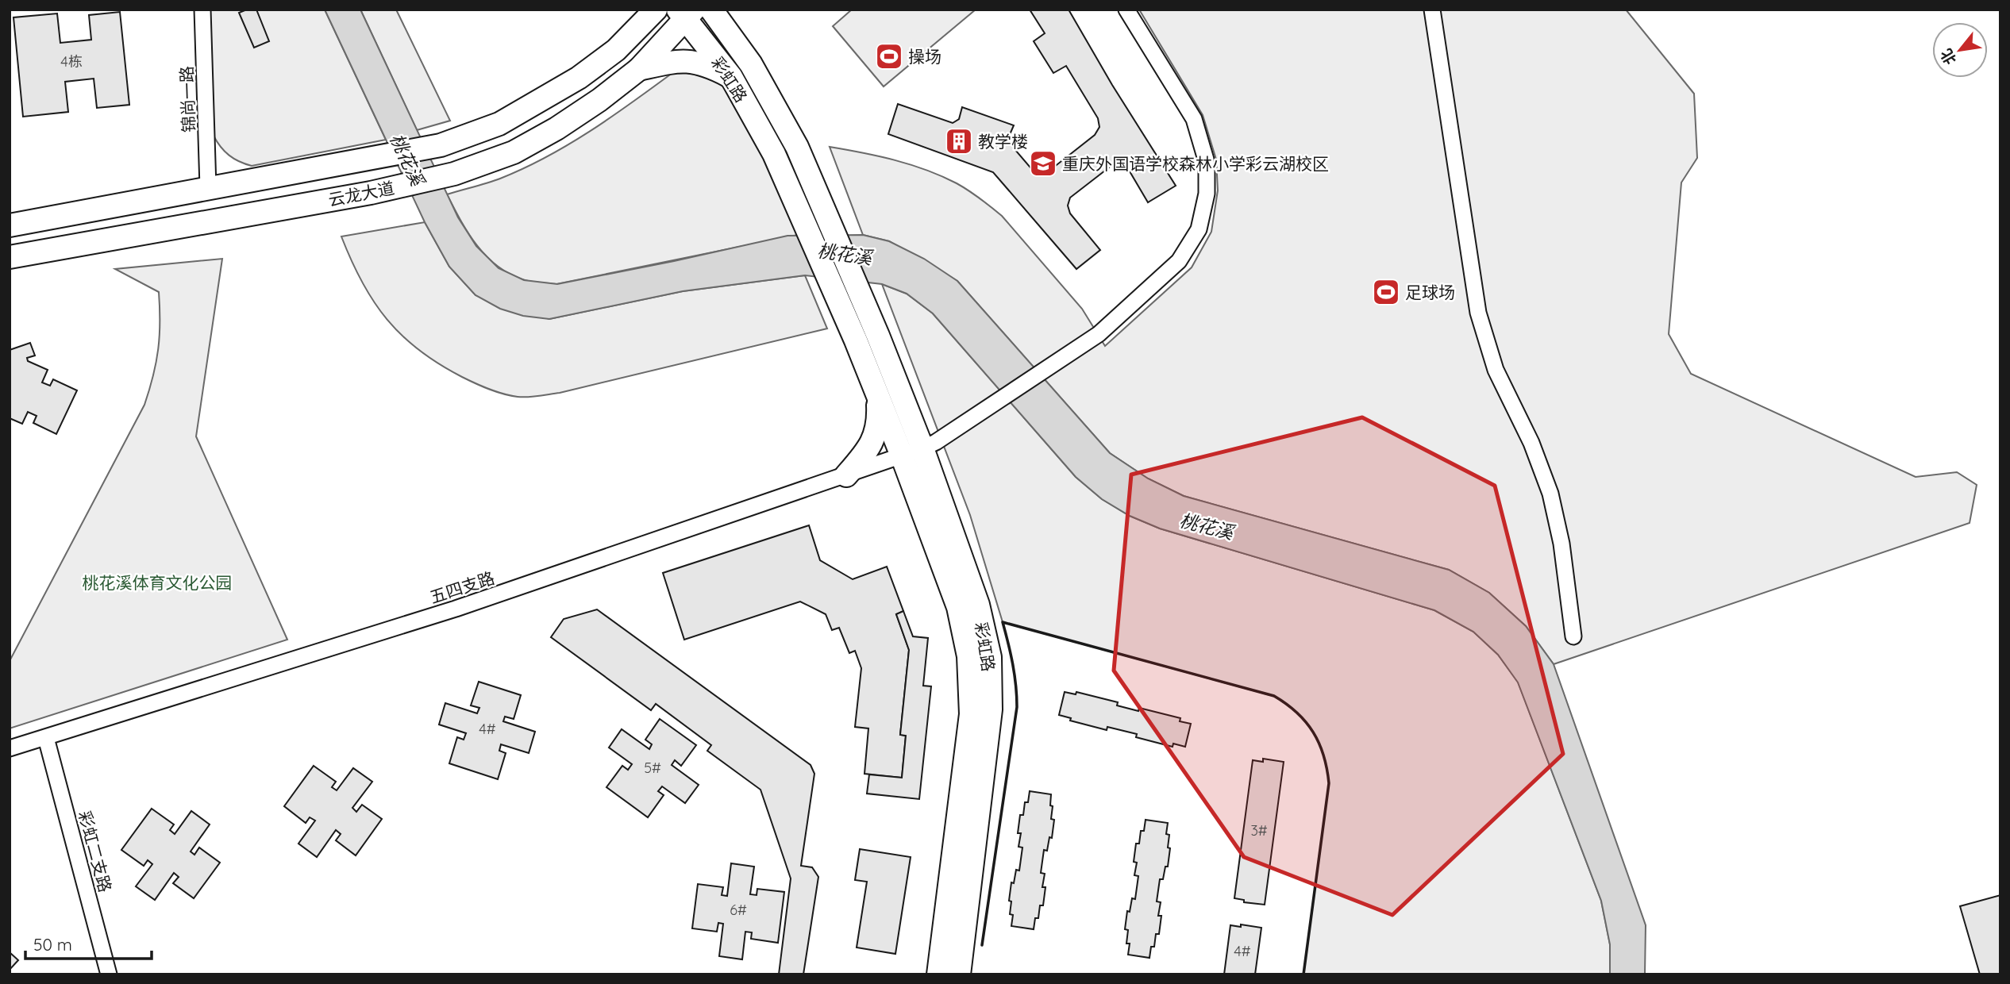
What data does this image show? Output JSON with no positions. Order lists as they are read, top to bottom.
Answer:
{
  "streets": {
    "main road": ["彩虹路", "云龙大道"],
    "street": ["锦尚一路", "五四支路", "彩虹二支路"]
  },
  "crossings": [
    ["彩虹路", "云龙大道"],
    ["彩虹路", "五四支路"],
    ["锦尚一路", "云龙大道"],
    ["五四支路", "彩虹二支路"]
  ],
  "water": ["桃花溪"],
  "parks": ["桃花溪体育文化公园"],
  "places": {
    "sports": ["操场", "足球场"],
    "building": ["教学楼"],
    "school or university": ["重庆外国语学校森林小学彩云湖校区"]
  },
  "house_numbers": [
    "4栋",
    "4#",
    "5#",
    "3#",
    "6#",
    "4#"
  ],
  "scale_bar": "50 m",
  "north": "bottom left"
}
